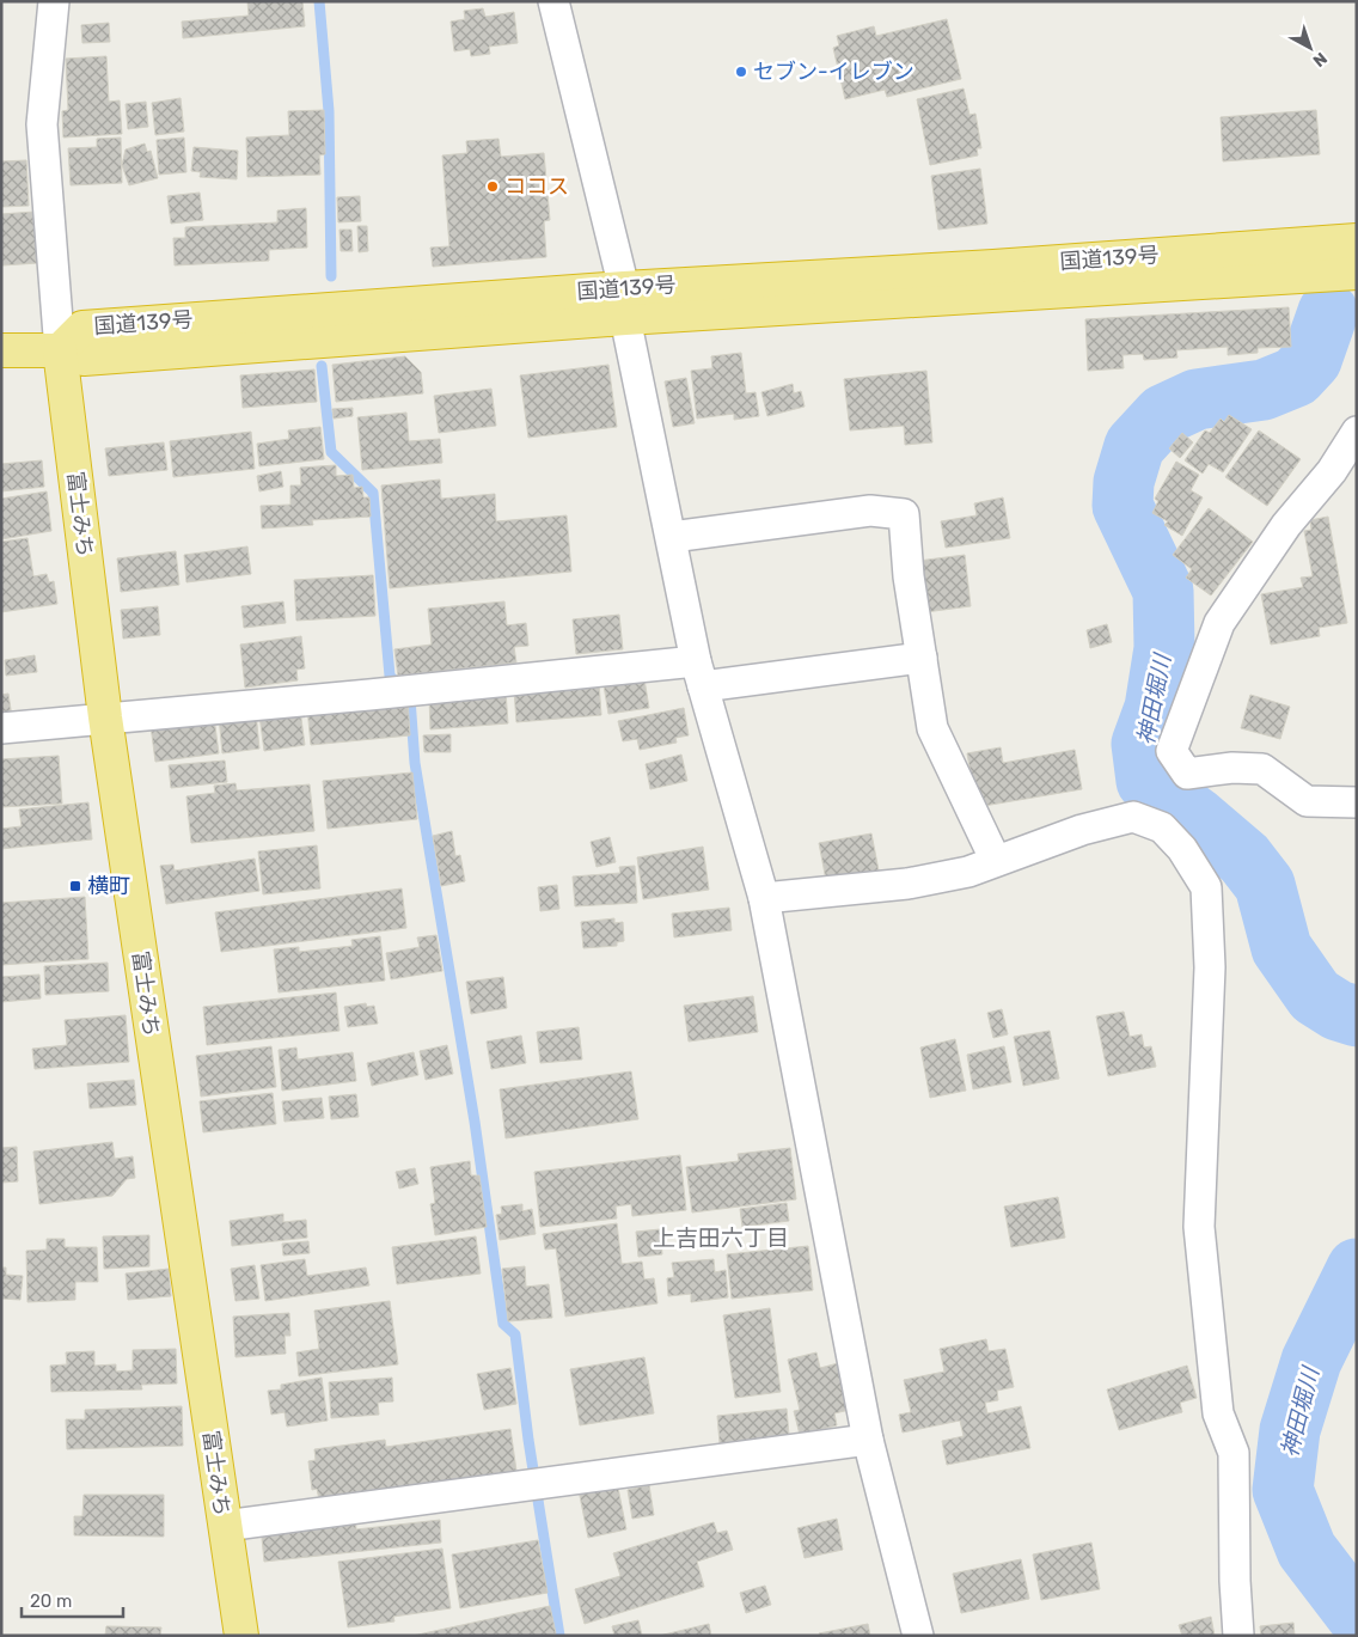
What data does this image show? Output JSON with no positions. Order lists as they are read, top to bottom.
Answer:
{
  "streets": {
    "highway": ["国道139号", "富士みち"]
  },
  "crossings": [
    ["国道139号", "富士みち"]
  ],
  "districts": ["上吉田六丁目"],
  "water": ["神田堀川"],
  "places": {
    "other": ["セブン-イレブン", "ココス"],
    "transit": ["横町"]
  },
  "scale_bar": "20 m",
  "north": "bottom right"
}
